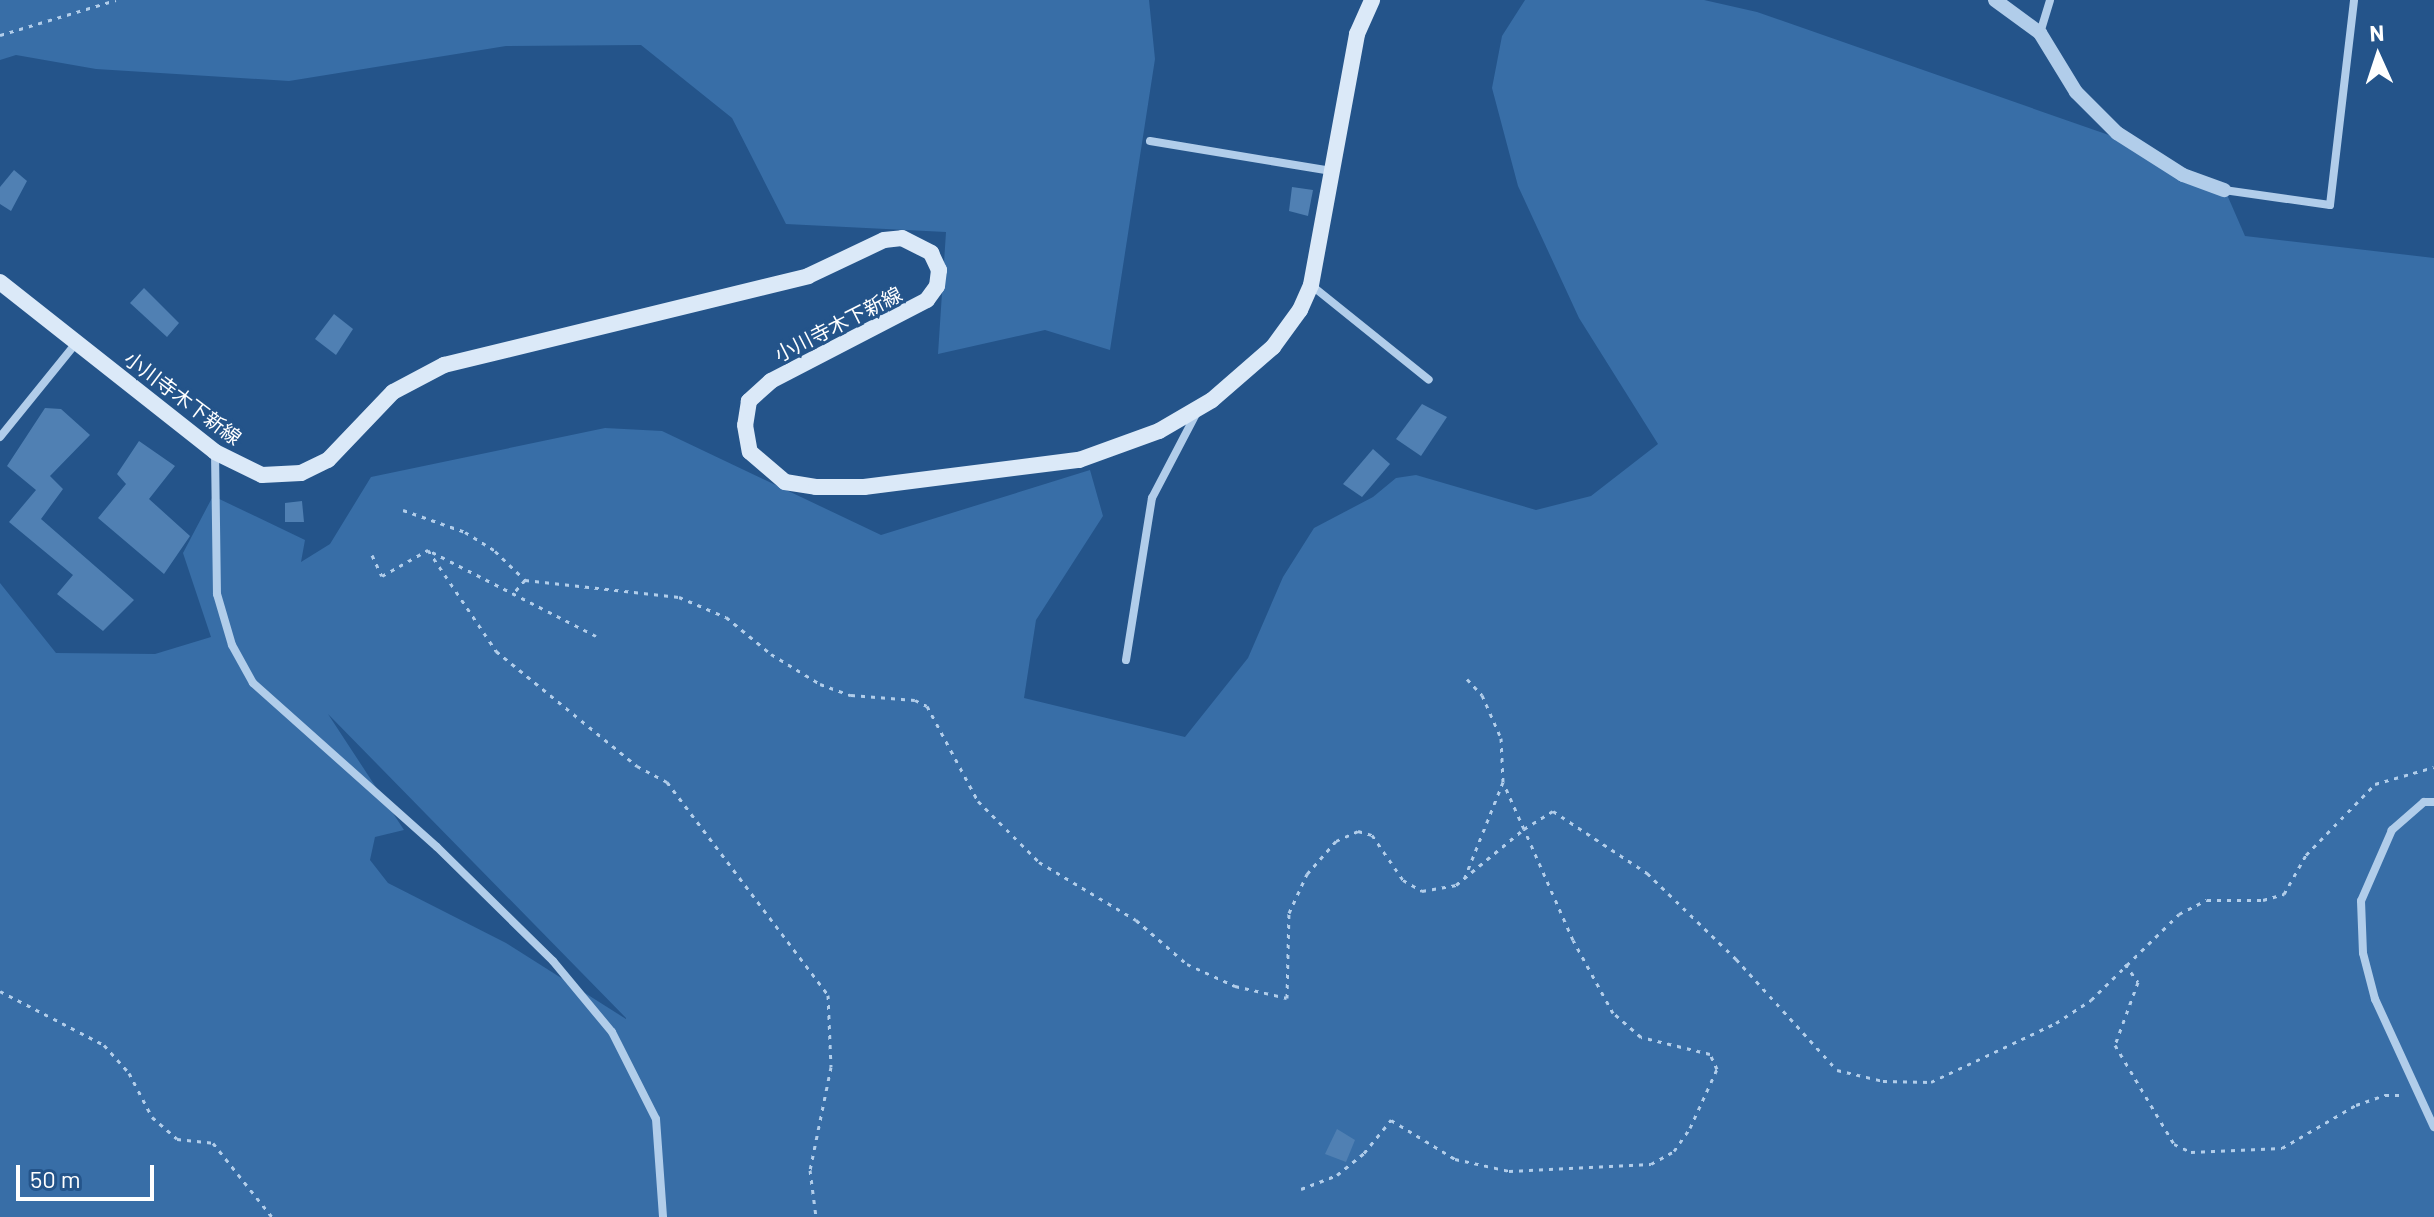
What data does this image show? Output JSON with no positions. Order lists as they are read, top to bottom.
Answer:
{
  "streets": {
    "main road": ["小川寺木下新線"]
  },
  "scale_bar": "50 m",
  "north": "top"
}
